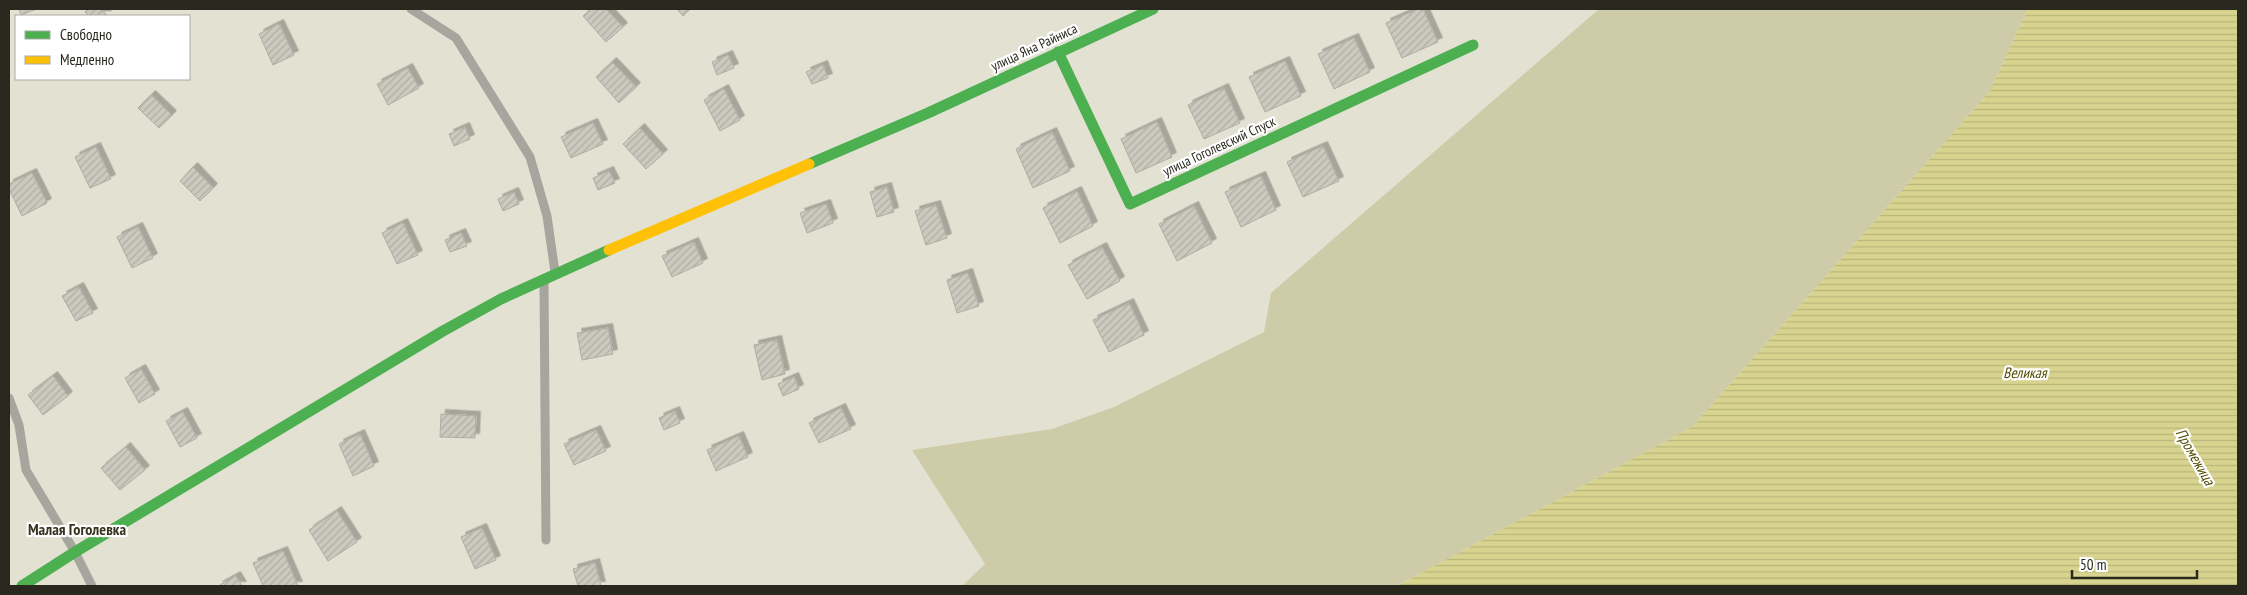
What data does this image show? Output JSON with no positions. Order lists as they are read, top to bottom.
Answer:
{
  "streets": {
    "street": ["улица Яна Райниса", "улица Гоголевский Спуск"]
  },
  "crossings": [
    ["улица Яна Райниса", "улица Гоголевский Спуск"]
  ],
  "districts": ["Малая Гоголевка"],
  "water": ["Великая", "Промежица"],
  "legend": ["Свободно", "Медленно"],
  "scale_bar": "50 m"
}
